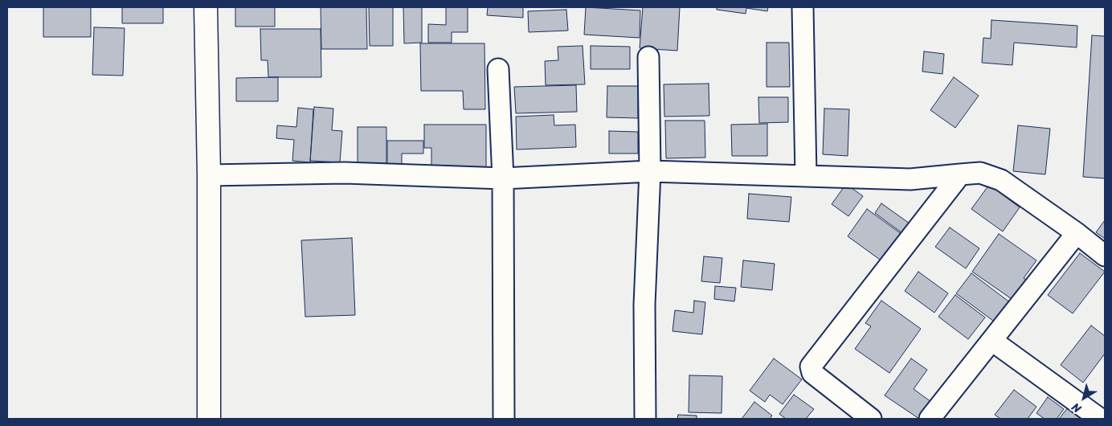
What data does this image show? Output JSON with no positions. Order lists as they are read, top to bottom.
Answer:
{
  "north": "bottom left"
}
